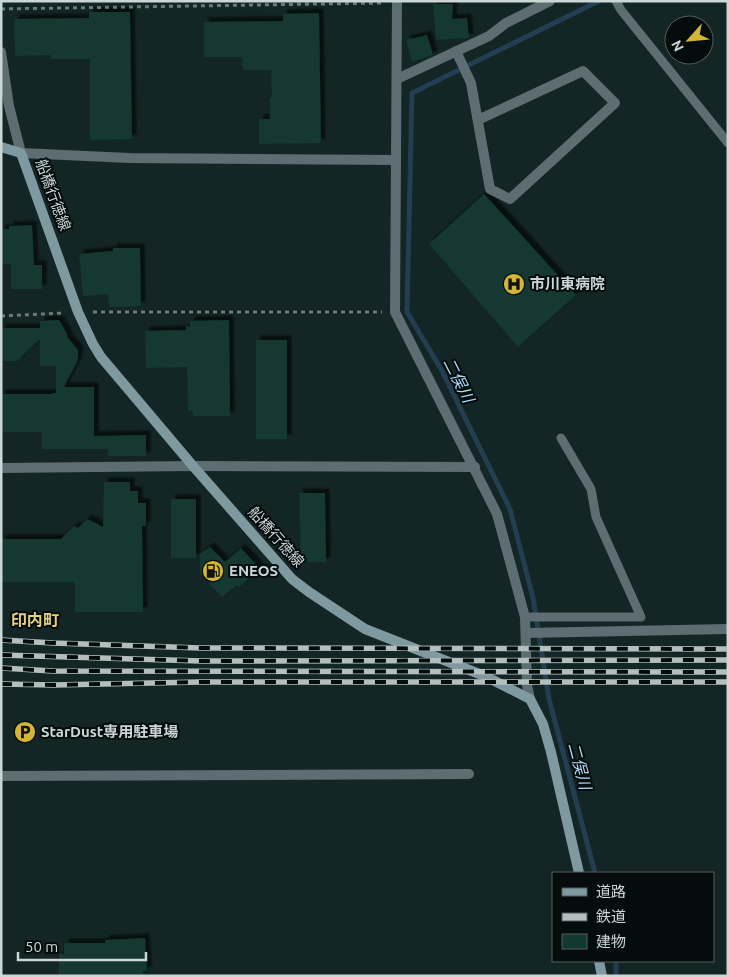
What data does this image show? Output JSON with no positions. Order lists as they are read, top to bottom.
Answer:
{
  "streets": {
    "main road": ["船橋行徳線"]
  },
  "districts": ["印内町"],
  "water": ["二俣川"],
  "places": {
    "hospital": ["市川東病院"],
    "fuel station": ["ENEOS"],
    "parking": ["StarDust専用駐車場"]
  },
  "legend": ["道路", "鉄道", "建物"],
  "scale_bar": "50 m",
  "north": "bottom left"
}
